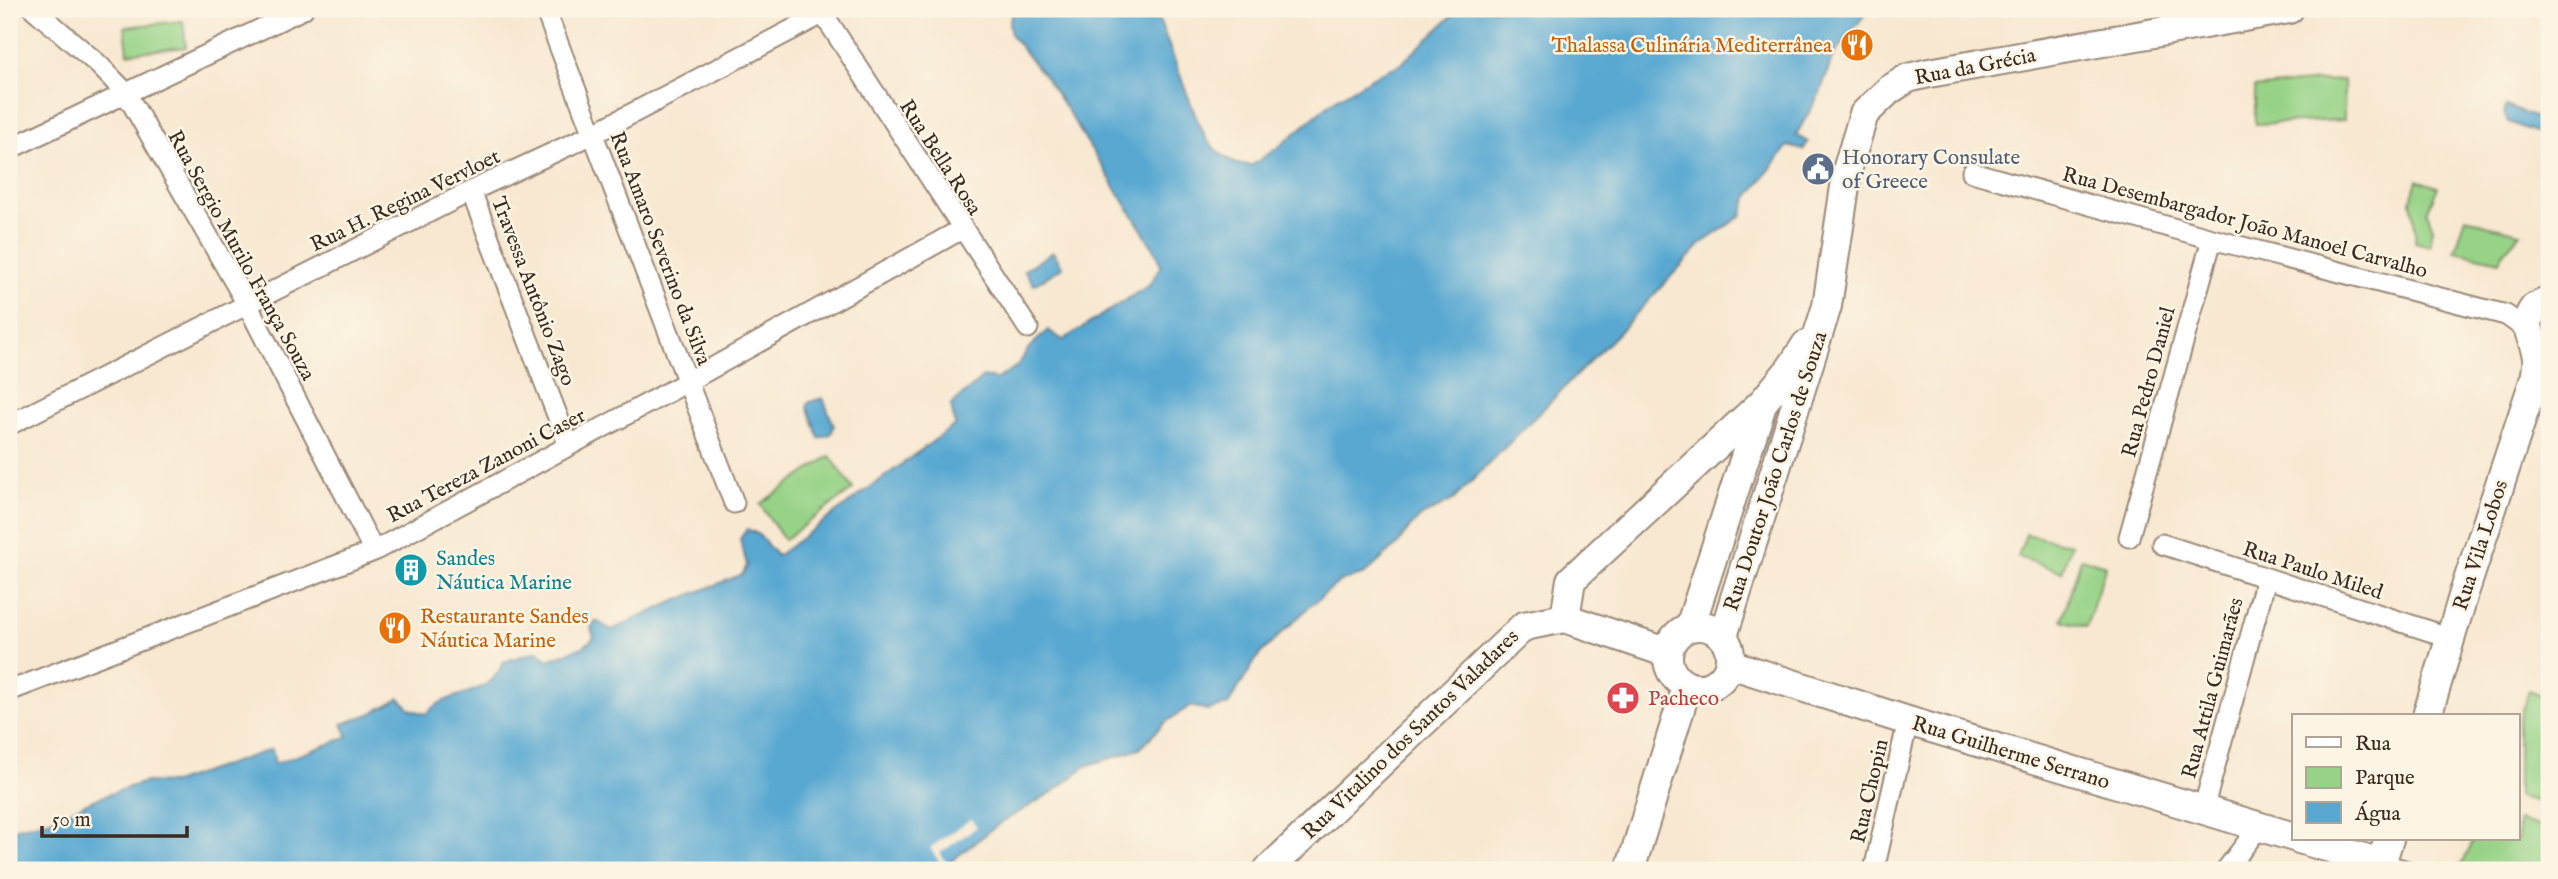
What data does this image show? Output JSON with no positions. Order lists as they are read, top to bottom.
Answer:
{
  "streets": {
    "street": [
      "Rua da Grécia",
      "Rua Bella Rosa",
      "Rua H. Regina Vervloet",
      "Rua Desembargador João Manoel Carvalho",
      "Rua Amaro Severino da Silva",
      "Rua Sergio Murilo França Souza",
      "Travessa Antônio Zago",
      "Rua Pedro Daniel",
      "Rua Tereza Zanoni Caser",
      "Rua Doutor João Carlos de Souza",
      "Rua Vila Lobos",
      "Rua Paulo Miled",
      "Rua Attila Guimarães",
      "Rua Vitalino dos Santos Valadares",
      "Rua Guilherme Serrano",
      "Rua Chopin"
    ]
  },
  "crossings": [
    ["Rua da Grécia", "Rua Doutor João Carlos de Souza"],
    ["Rua Bella Rosa", "Rua H. Regina Vervloet"],
    ["Rua Bella Rosa", "Rua Tereza Zanoni Caser"],
    ["Rua H. Regina Vervloet", "Rua Amaro Severino da Silva"],
    ["Rua H. Regina Vervloet", "Rua Sergio Murilo França Souza"],
    ["Rua H. Regina Vervloet", "Travessa Antônio Zago"],
    ["Rua Desembargador João Manoel Carvalho", "Rua Pedro Daniel"],
    ["Rua Desembargador João Manoel Carvalho", "Rua Vila Lobos"],
    ["Rua Amaro Severino da Silva", "Rua Tereza Zanoni Caser"],
    ["Rua Sergio Murilo França Souza", "Rua Tereza Zanoni Caser"],
    ["Travessa Antônio Zago", "Rua Tereza Zanoni Caser"],
    ["Rua Doutor João Carlos de Souza", "Rua Guilherme Serrano"],
    ["Rua Vila Lobos", "Rua Paulo Miled"],
    ["Rua Paulo Miled", "Rua Attila Guimarães"],
    ["Rua Attila Guimarães", "Rua Guilherme Serrano"],
    ["Rua Guilherme Serrano", "Rua Chopin"]
  ],
  "places": {
    "restaurant": ["Thalassa Culinária Mediterrânea", "Restaurante Sandes Náutica Marine"],
    "public building": ["Honorary Consulate of Greece"],
    "building": ["Sandes Náutica Marine"],
    "pharmacy": ["Pacheco"]
  },
  "legend": ["Rua", "Parque", "Água"],
  "scale_bar": "50 m"
}
